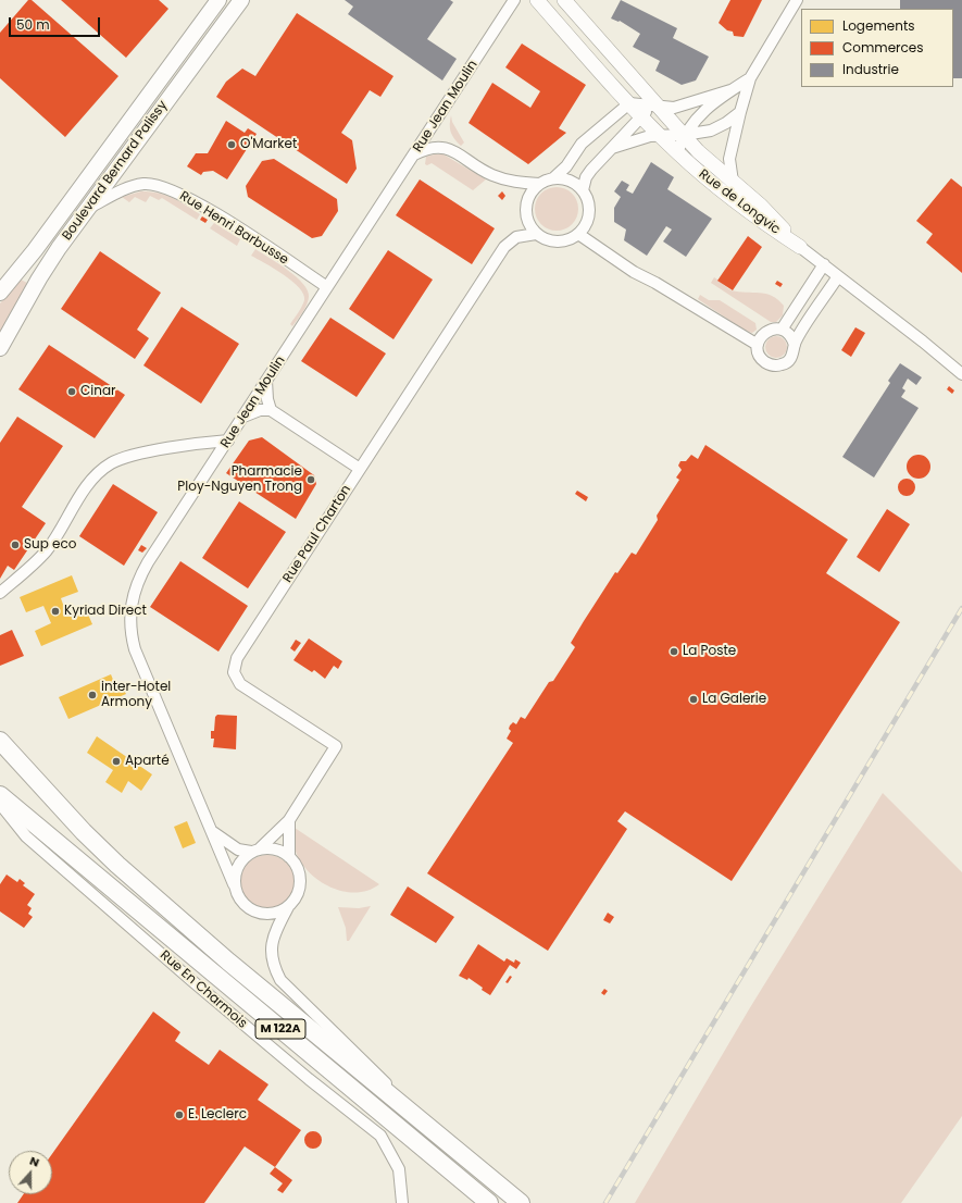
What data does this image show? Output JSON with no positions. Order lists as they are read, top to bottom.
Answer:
{
  "streets": {
    "main road": ["Boulevard Bernard Palissy", "M 122A"],
    "street": [
      "Rue Jean Moulin",
      "Rue de Longvic",
      "Rue Henri Barbusse",
      "Rue Paul Charton",
      "Rue En Charmois"
    ]
  },
  "crossings": [
    ["Rue Jean Moulin", "Rue Henri Barbusse"],
    ["Rue Jean Moulin", "Rue Paul Charton"],
    ["Boulevard Bernard Palissy", "Rue Henri Barbusse"]
  ],
  "places": [
    "O'Market",
    "Cinar",
    "Pharmacie Ploy-Nguyen Trong",
    "Sup eco",
    "Kyriad Direct",
    "La Poste",
    "inter-Hotel Armony",
    "La Galerie",
    "Aparté",
    "E. Leclerc"
  ],
  "legend": ["Logements", "Commerces", "Industrie"],
  "scale_bar": "50 m",
  "north": "top"
}
